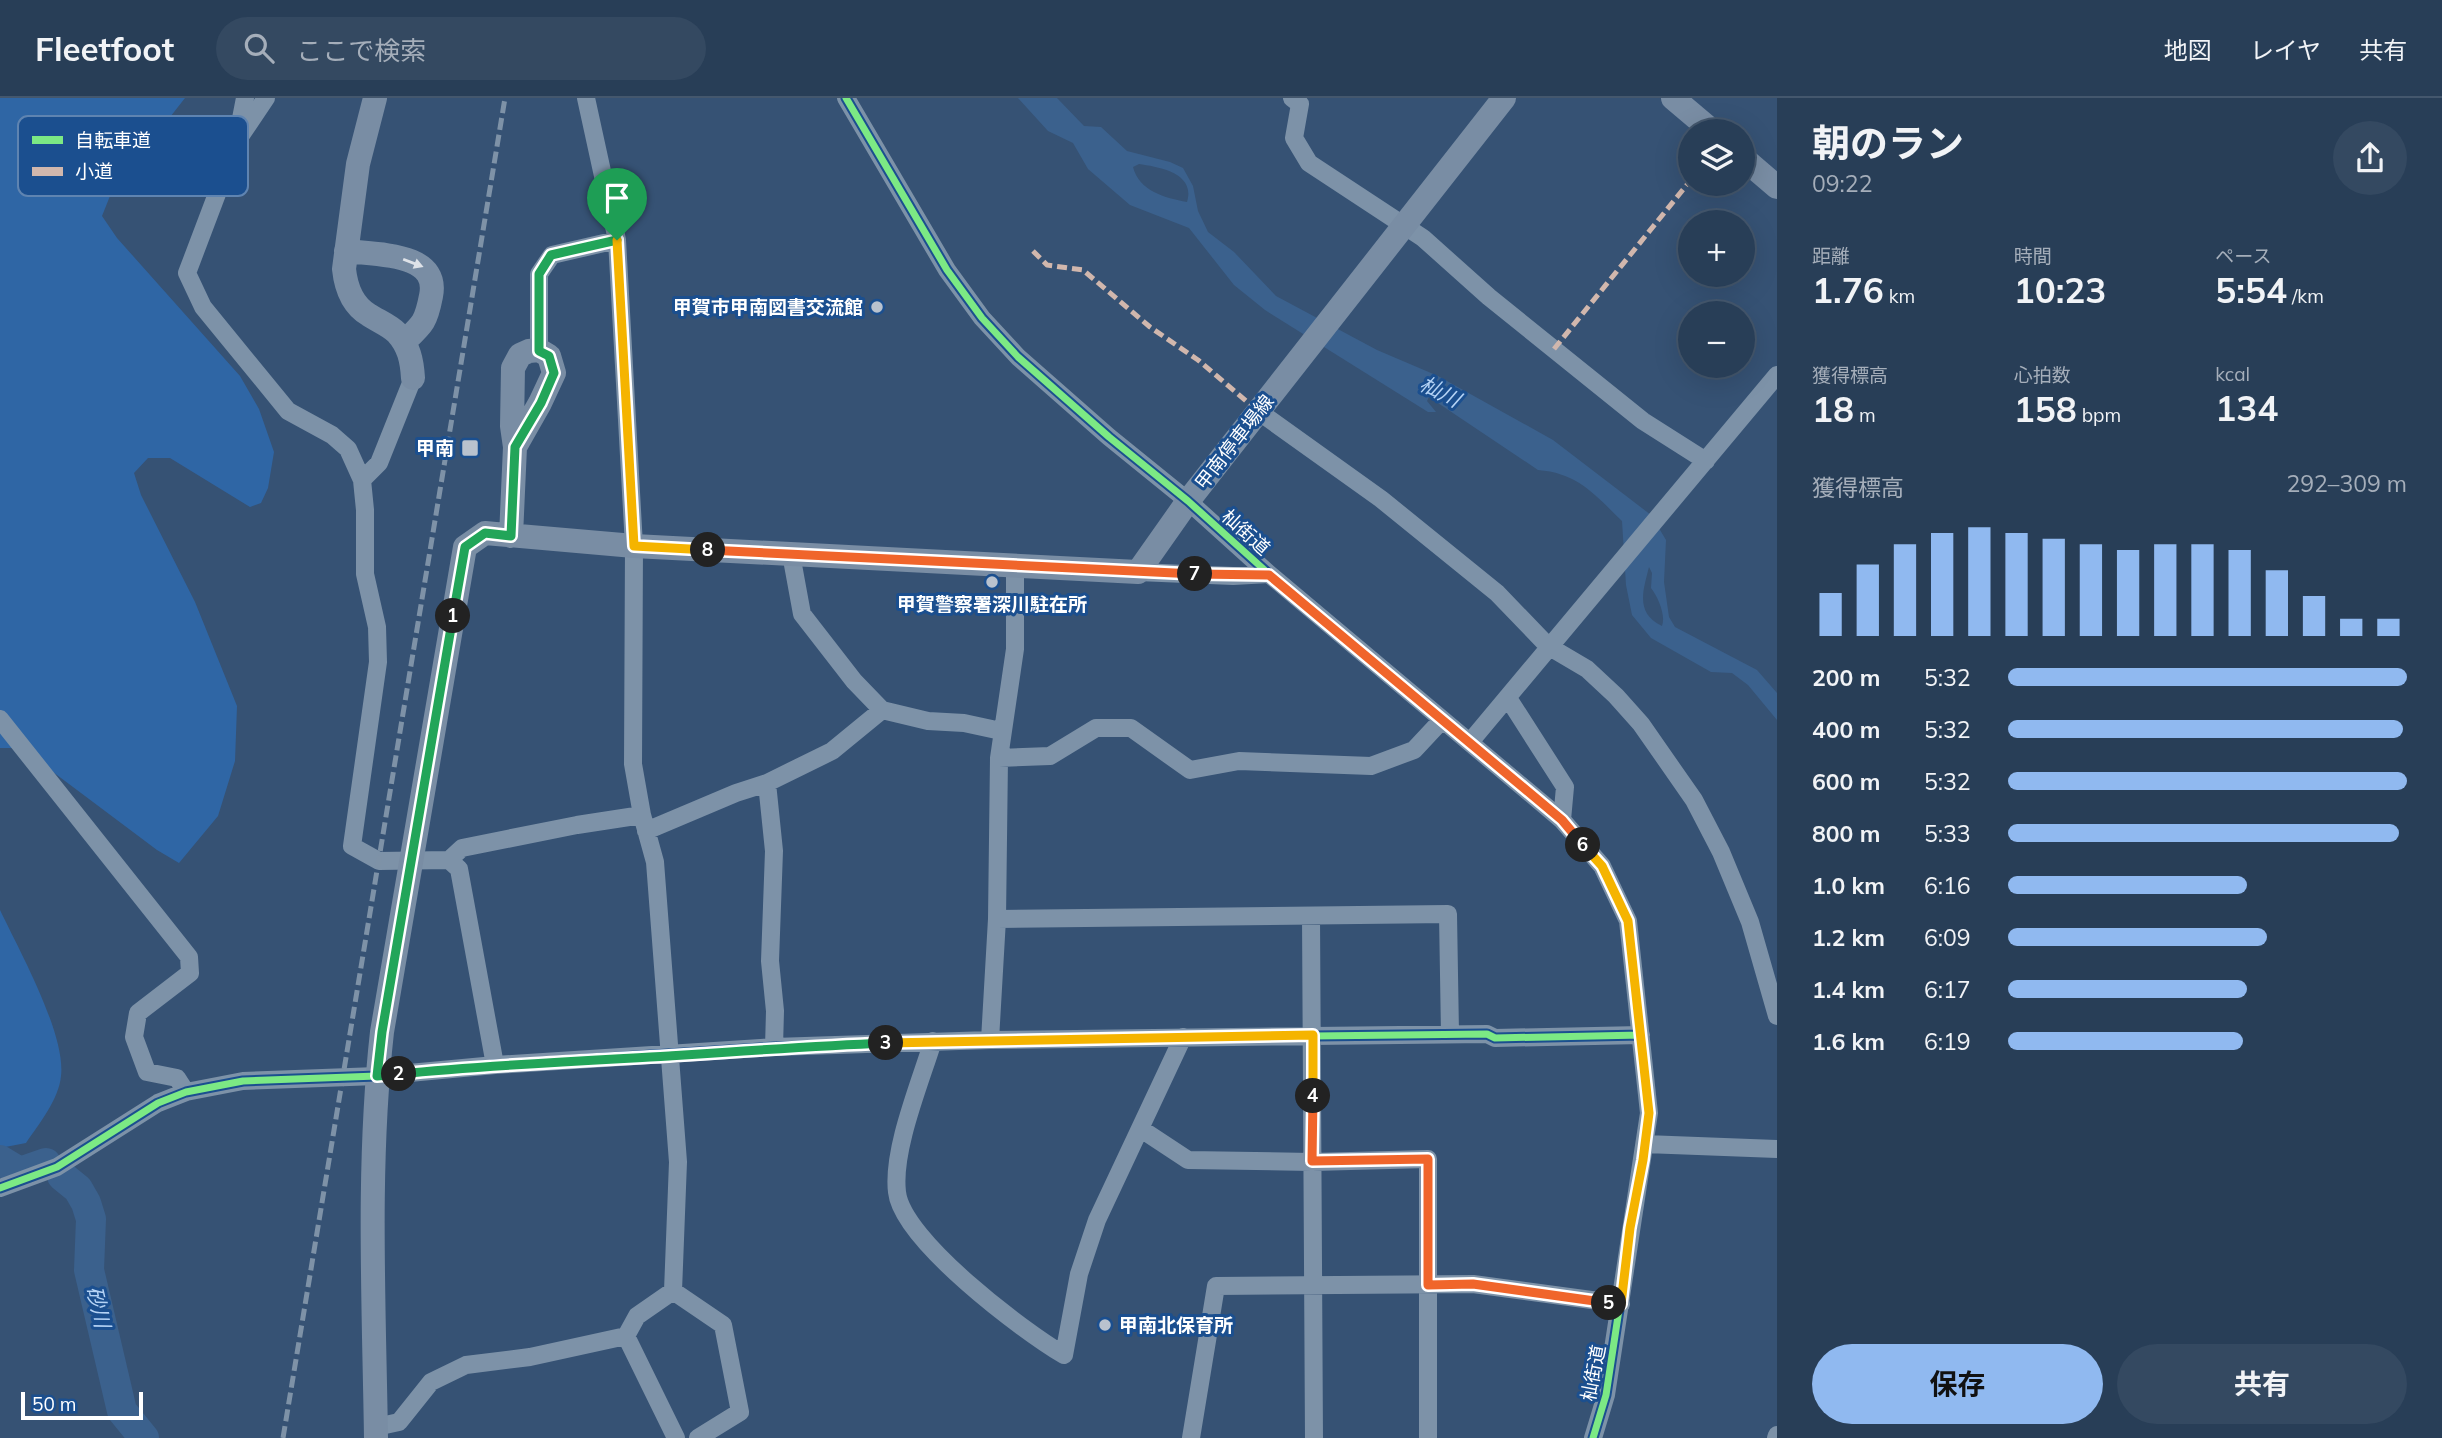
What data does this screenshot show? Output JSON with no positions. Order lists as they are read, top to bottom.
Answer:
{
  "streets": {
    "street": ["甲南停車場線", "杣街道"]
  },
  "crossings": [
    ["甲南停車場線", "杣街道"]
  ],
  "water": ["杣川", "砂川"],
  "places": {
    "other": ["甲賀市甲南図書交流館", "甲賀警察署深川駐在所", "甲南北保育所"],
    "transit": ["甲南"]
  },
  "legend": ["自転車道", "小道"],
  "scale_bar": "50 m",
  "page": {
    "header": "Fleetfoot",
    "search": "ここで検索",
    "nav": ["地図", "レイヤ", "共有"],
    "heading": ["朝のラン", "09:22"],
    "map_buttons": ["+", "−"],
    "stats": [
      ["距離", "1.76 km"],
      ["時間", "10:23"],
      ["ペース", "5:54 /km"],
      ["獲得標高", "18 m"],
      ["心拍数", "158 bpm"],
      ["kcal", "134"]
    ],
    "chart": ["獲得標高", "292–309 m"],
    "pins": [
      "8",
      "7",
      "1",
      "6",
      "3",
      "2",
      "4",
      "5"
    ],
    "list": [
      {
        "name": "200 m",
        "note": "5:32"
      },
      {
        "name": "400 m",
        "note": "5:32"
      },
      {
        "name": "600 m",
        "note": "5:32"
      },
      {
        "name": "800 m",
        "note": "5:33"
      },
      {
        "name": "1.0 km",
        "note": "6:16"
      },
      {
        "name": "1.2 km",
        "note": "6:09"
      },
      {
        "name": "1.4 km",
        "note": "6:17"
      },
      {
        "name": "1.6 km",
        "note": "6:19"
      }
    ],
    "buttons": ["保存", "共有"],
    "scale": "50 m"
  }
}
